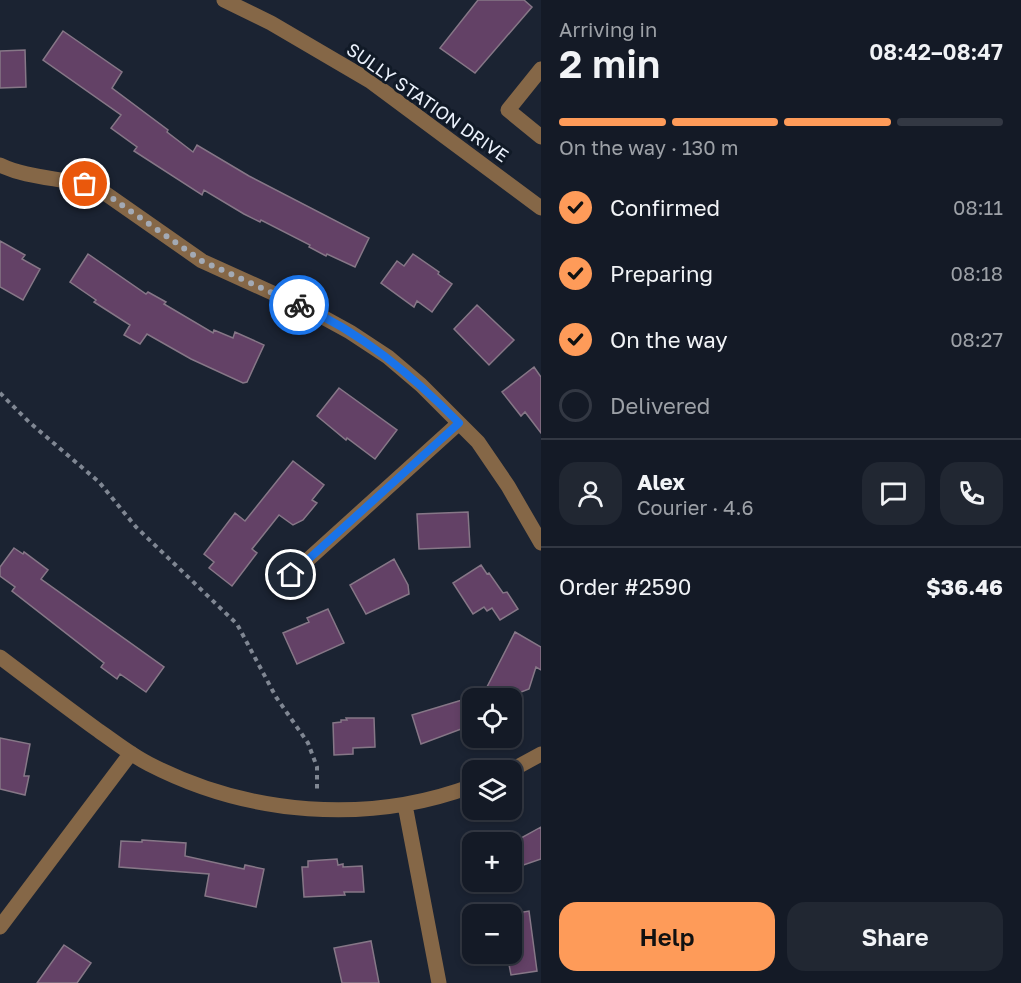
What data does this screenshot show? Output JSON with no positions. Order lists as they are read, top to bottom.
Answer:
{
  "streets": {
    "street": ["SULLY STATION DRIVE"]
  },
  "page": {
    "heading": ["2 min", "Arriving in", "08:42–08:47"],
    "panel": [
      "Alex",
      "Courier · 4.6",
      "Order #2590",
      "$36.46"
    ],
    "bar": "On the way · 130 m",
    "list": [
      ["Confirmed", "08:11"],
      ["Preparing", "08:18"],
      ["On the way", "08:27"],
      "Delivered"
    ],
    "map_buttons": ["+", "−"],
    "buttons": ["Help", "Share"]
  }
}
